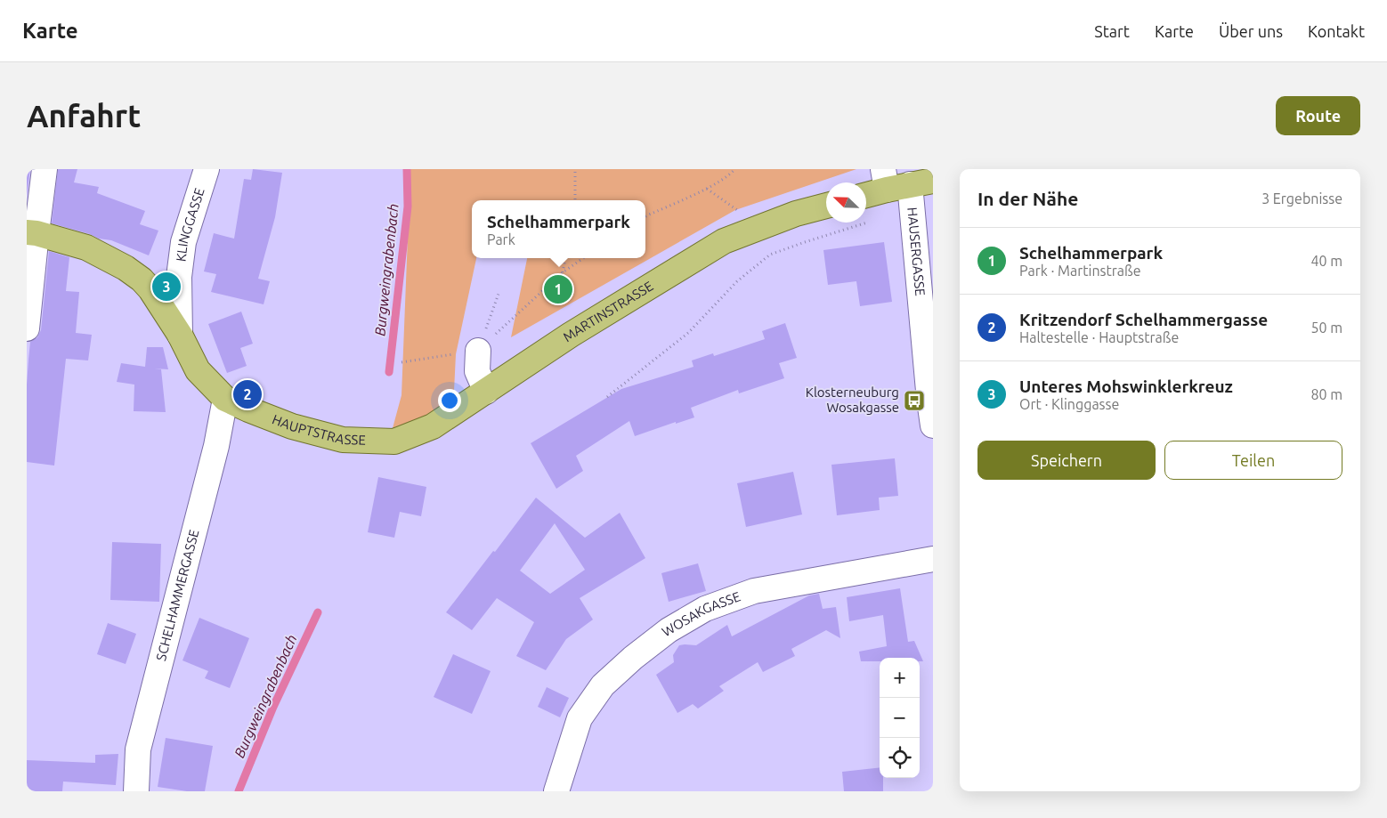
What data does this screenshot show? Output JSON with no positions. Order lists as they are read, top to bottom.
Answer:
{
  "streets": {
    "main road": ["MARTINSTRASSE", "HAUPTSTRASSE"],
    "street": [
      "KLINGGASSE",
      "HAUSERGASSE",
      "SCHELHAMMERGASSE",
      "WOSAKGASSE"
    ]
  },
  "crossings": [
    ["KLINGGASSE", "HAUPTSTRASSE"],
    ["MARTINSTRASSE", "HAUPTSTRASSE"],
    ["HAUPTSTRASSE", "SCHELHAMMERGASSE"]
  ],
  "water": ["Burgweingrabenbach"],
  "places": {
    "bus stop": ["Klosterneuburg Wosakgasse"]
  },
  "north": "top left",
  "page": {
    "header": "Karte",
    "nav": [
      "Start",
      "Karte",
      "Über uns",
      "Kontakt"
    ],
    "buttons": [
      "Route",
      ["Speichern", "Teilen"]
    ],
    "title": "Anfahrt",
    "heading": ["In der Nähe", "3 Ergebnisse"],
    "popup": ["Schelhammerpark", "Park"],
    "list": [
      {
        "mark": "1",
        "name": "Schelhammerpark",
        "note": "Park · Martinstraße",
        "value": "40 m"
      },
      {
        "mark": "2",
        "name": "Kritzendorf Schelhammergasse",
        "note": "Haltestelle · Hauptstraße",
        "value": "50 m"
      },
      {
        "mark": "3",
        "name": "Unteres Mohswinklerkreuz",
        "note": "Ort · Klinggasse",
        "value": "80 m"
      }
    ],
    "pins": ["3", "1", "2"],
    "map_buttons": ["+", "−"]
  }
}
